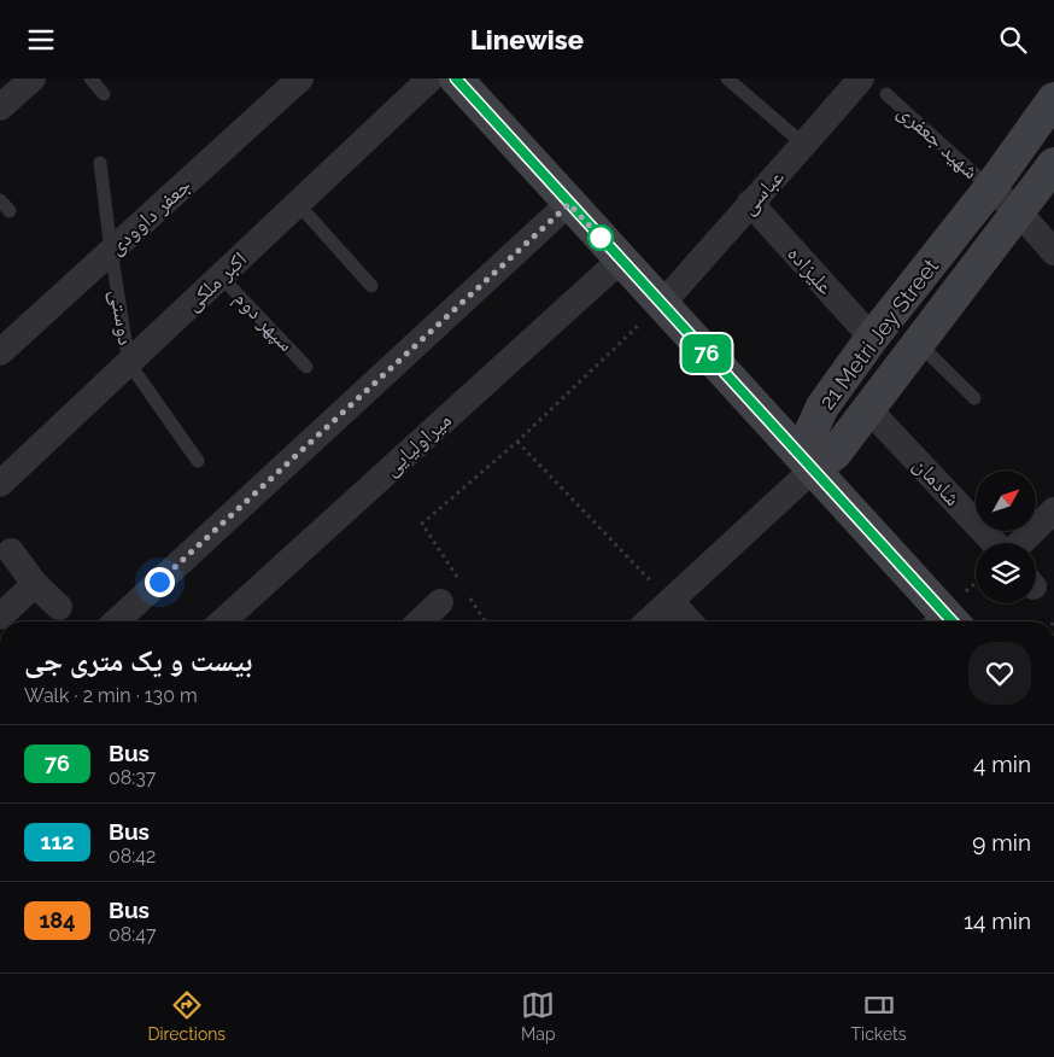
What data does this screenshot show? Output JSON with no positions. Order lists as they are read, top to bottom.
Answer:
{
  "streets": {
    "main road": ["21 Metri Jey Street"],
    "street": [
      "عباسی",
      "جعفر داوودی",
      "علیزاده",
      "اکبر ملکی",
      "میراولیایی",
      "شادمان"
    ],
    "lane": ["شهید جعفری", "دوستی", "سپهر دوم"]
  },
  "crossings": [
    ["شهید جعفری", "21 Metri Jey Street"],
    ["عباسی", "علیزاده"],
    ["جعفر داوودی", "دوستی"],
    ["علیزاده", "21 Metri Jey Street"],
    ["اکبر ملکی", "دوستی"],
    ["اکبر ملکی", "سپهر دوم"],
    ["21 Metri Jey Street", "شادمان"]
  ],
  "lines": ["bus line 76"],
  "north": "top right",
  "page": {
    "header": "Linewise",
    "on_map": "76",
    "heading": ["بیست و یک متری جی", "Walk · 2 min · 130 m"],
    "list": [
      {
        "mark": "76",
        "name": "Bus",
        "note": "08:37",
        "value": "4 min"
      },
      {
        "mark": "112",
        "name": "Bus",
        "note": "08:42",
        "value": "9 min"
      },
      {
        "mark": "184",
        "name": "Bus",
        "note": "08:47",
        "value": "14 min"
      }
    ],
    "tabs": ["Directions", "Map", "Tickets"]
  }
}
